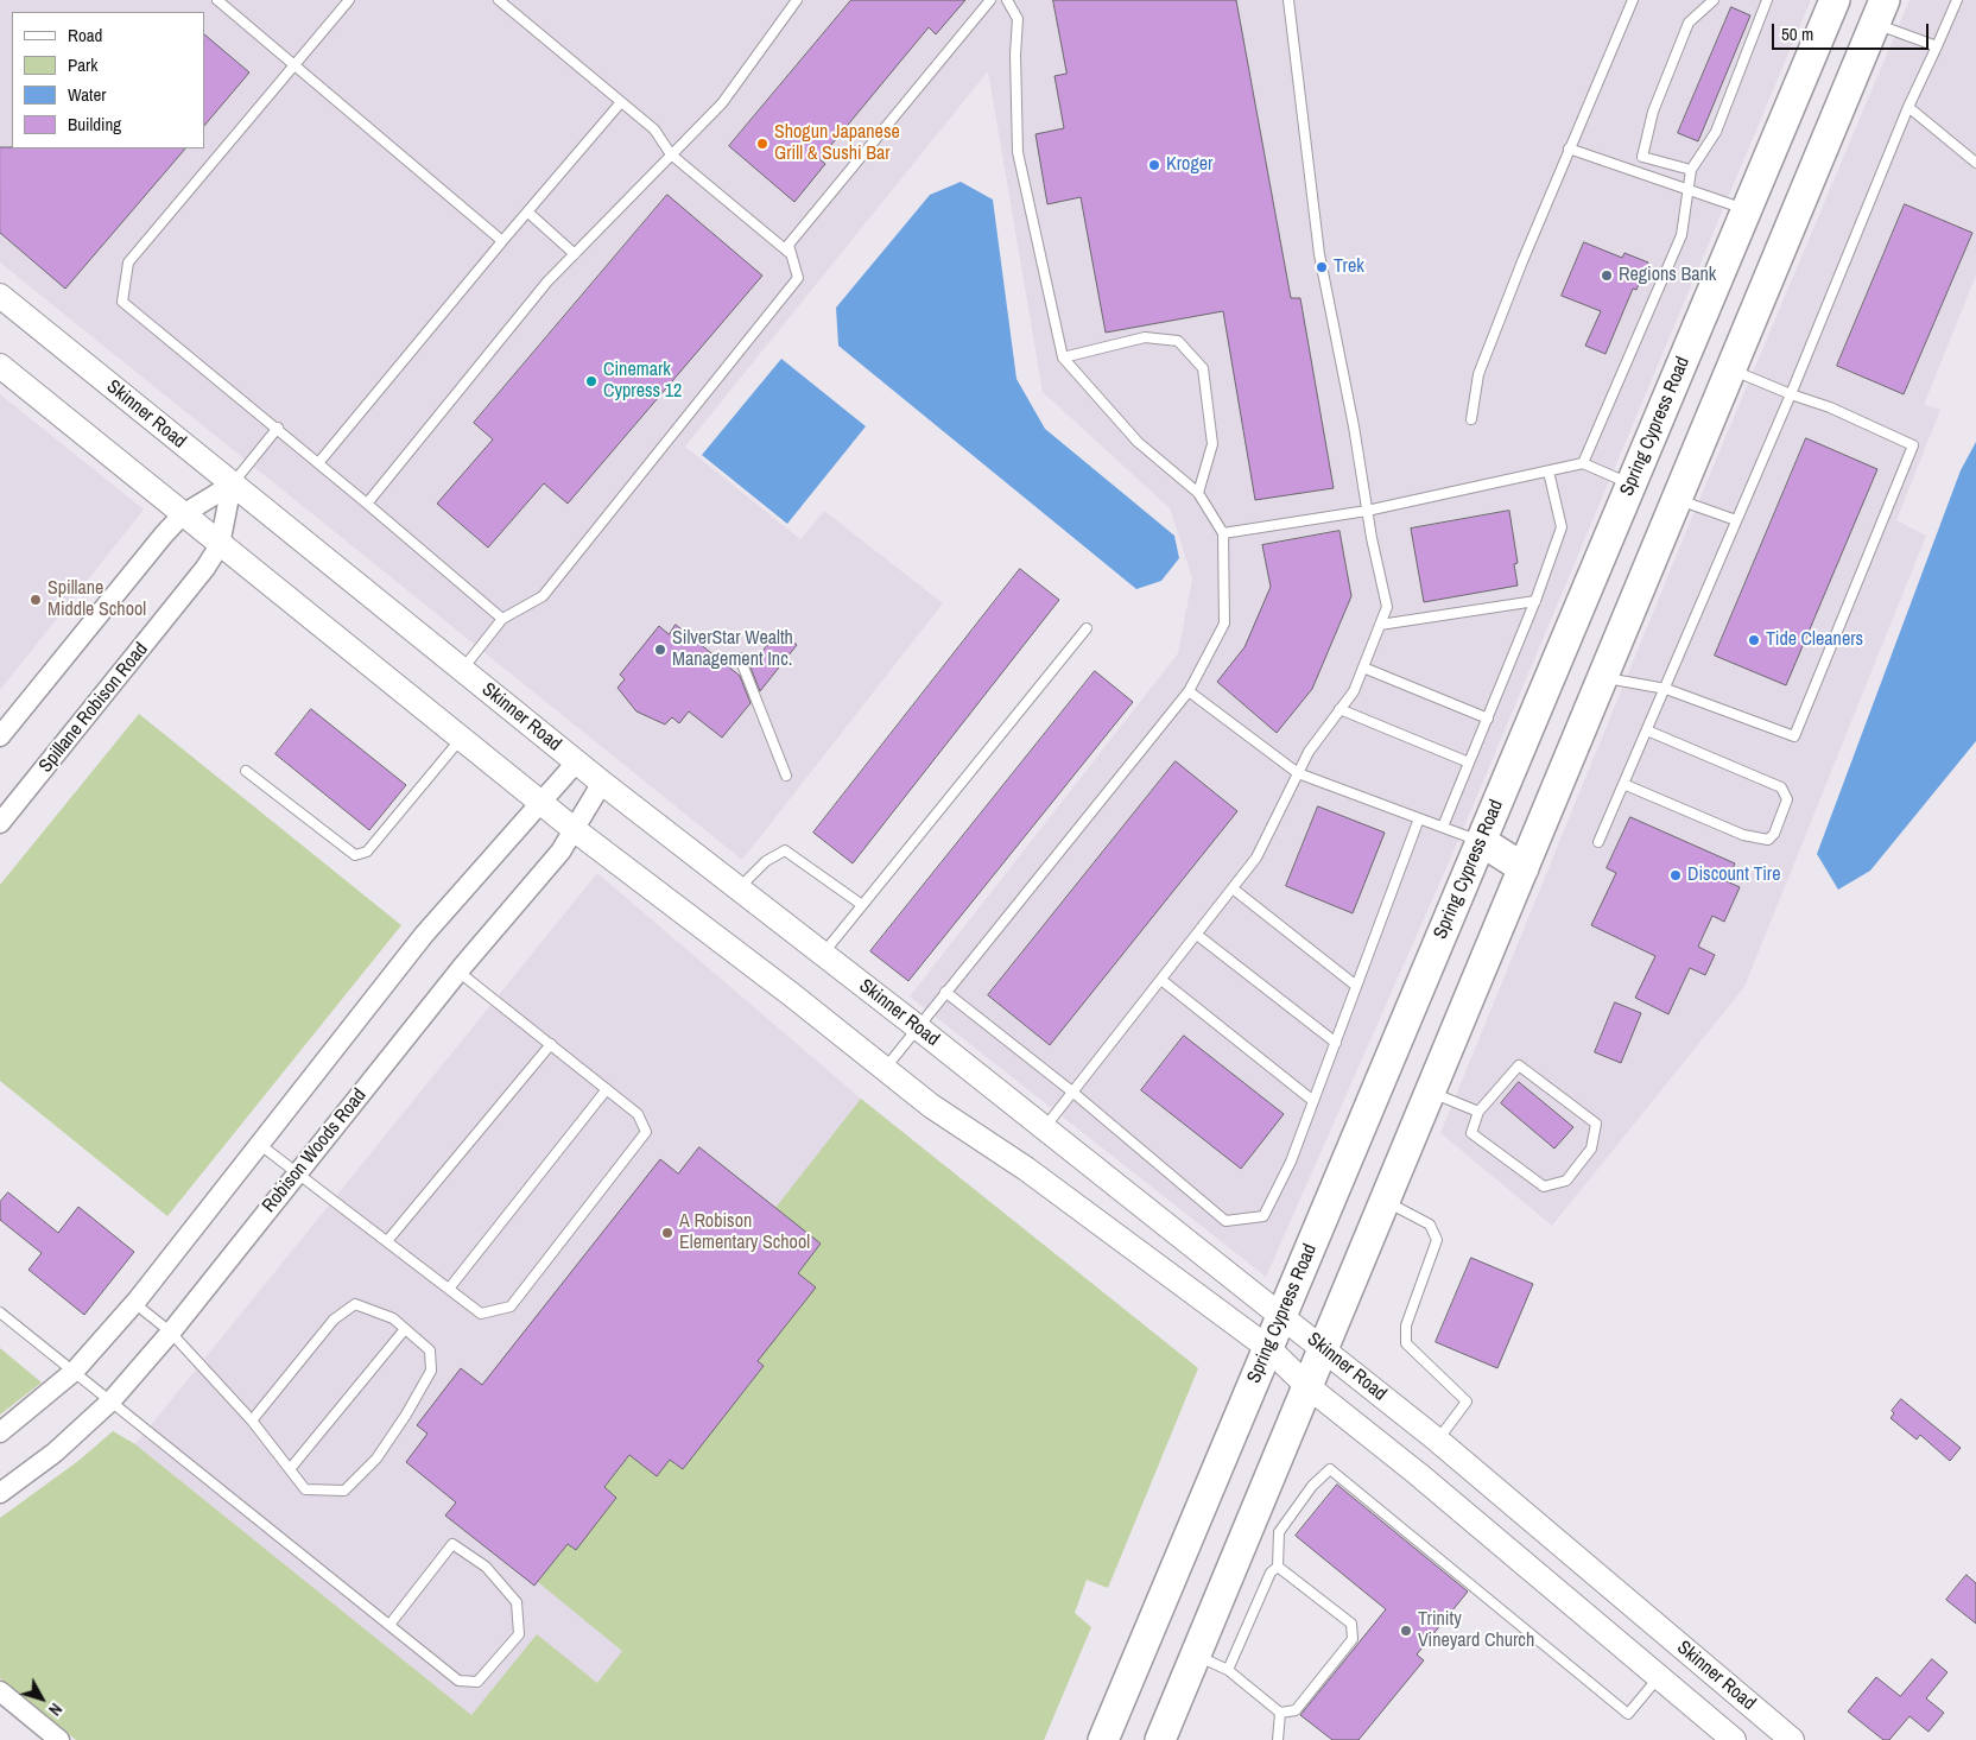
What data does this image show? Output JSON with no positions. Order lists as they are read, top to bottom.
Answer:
{
  "streets": {
    "main road": ["Spring Cypress Road"],
    "street": ["Skinner Road", "Spillane Robison Road", "Robison Woods Road"]
  },
  "crossings": [
    ["Skinner Road", "Spring Cypress Road"],
    ["Skinner Road", "Spillane Robison Road"],
    ["Skinner Road", "Robison Woods Road"]
  ],
  "places": [
    "Shogun Japanese Grill & Sushi Bar",
    "Kroger",
    "Trek",
    "Regions Bank",
    "Cinemark Cypress 12",
    "Spillane Middle School",
    "Tide Cleaners",
    "SilverStar Wealth Management Inc.",
    "Discount Tire",
    "A Robison Elementary School",
    "Trinity Vineyard Church"
  ],
  "legend": [
    "Road",
    "Park",
    "Water",
    "Building"
  ],
  "scale_bar": "50 m",
  "north": "bottom right"
}
